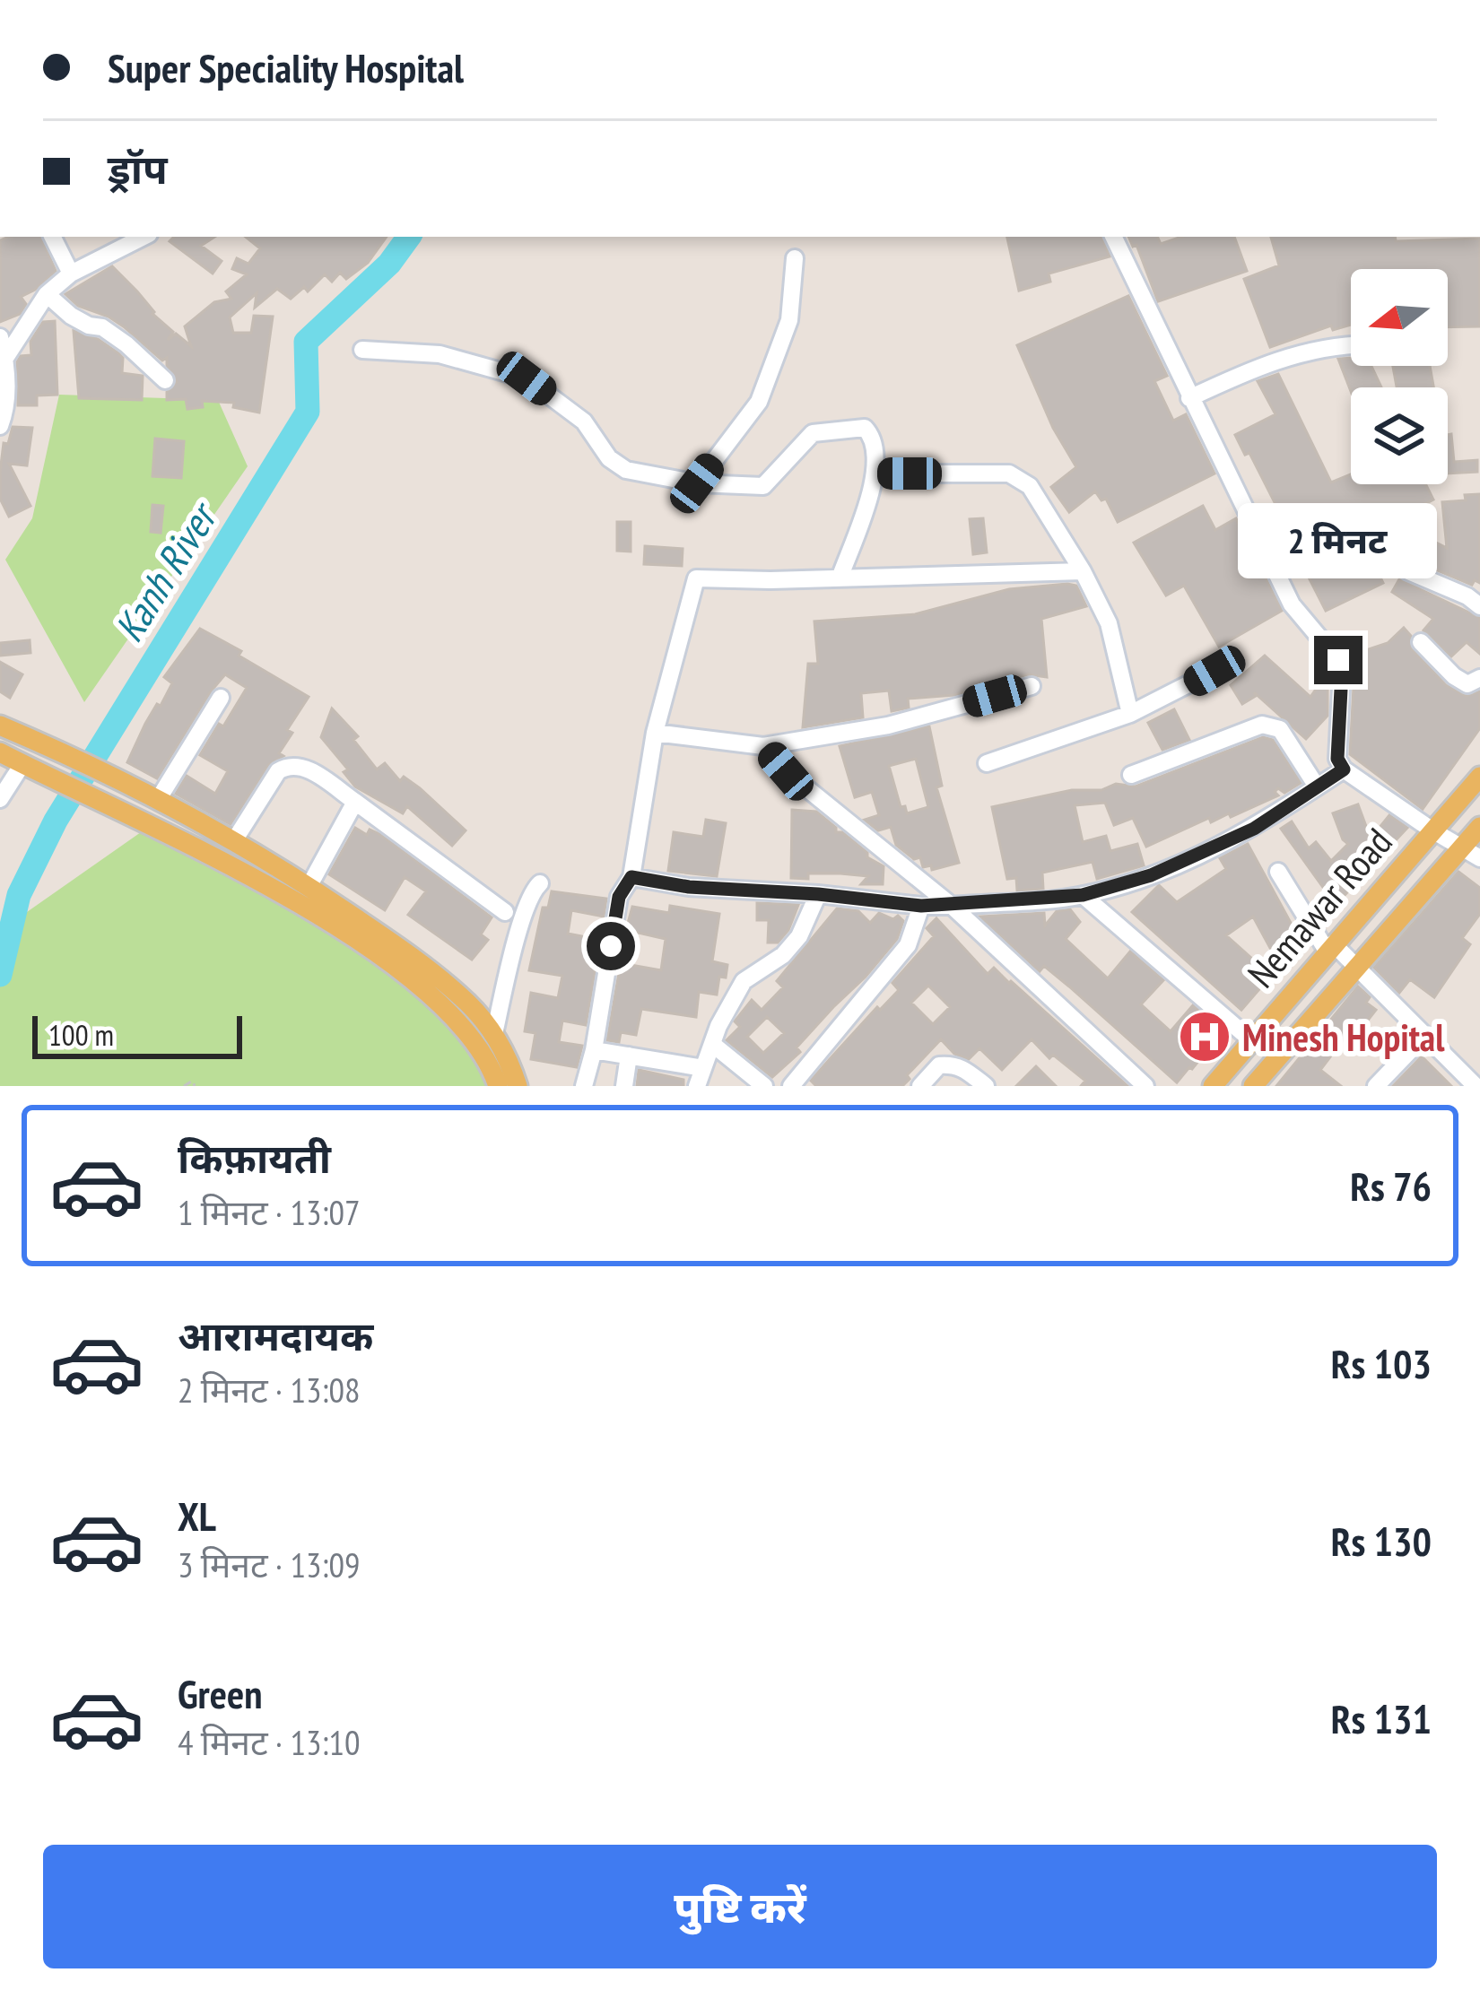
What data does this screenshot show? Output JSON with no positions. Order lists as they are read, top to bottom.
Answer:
{
  "streets": {
    "main road": ["Nemawar Road"]
  },
  "water": ["Kanh River"],
  "places": {
    "hospital": ["Minesh Hopital"]
  },
  "scale_bar": "100 m",
  "north": "left",
  "page": {
    "banner": ["Super Speciality Hospital", "ड्रॉप"],
    "bubble": "2 मिनट",
    "scale": "100 m",
    "list": [
      {
        "name": "किफ़ायती",
        "note": "1 मिनट · 13:07",
        "value": "Rs 76"
      },
      {
        "name": "आरामदायक",
        "note": "2 मिनट · 13:08",
        "value": "Rs 103"
      },
      {
        "name": "XL",
        "note": "3 मिनट · 13:09",
        "value": "Rs 130"
      },
      {
        "name": "Green",
        "note": "4 मिनट · 13:10",
        "value": "Rs 131"
      }
    ],
    "buttons": "पुष्टि करें"
  }
}
